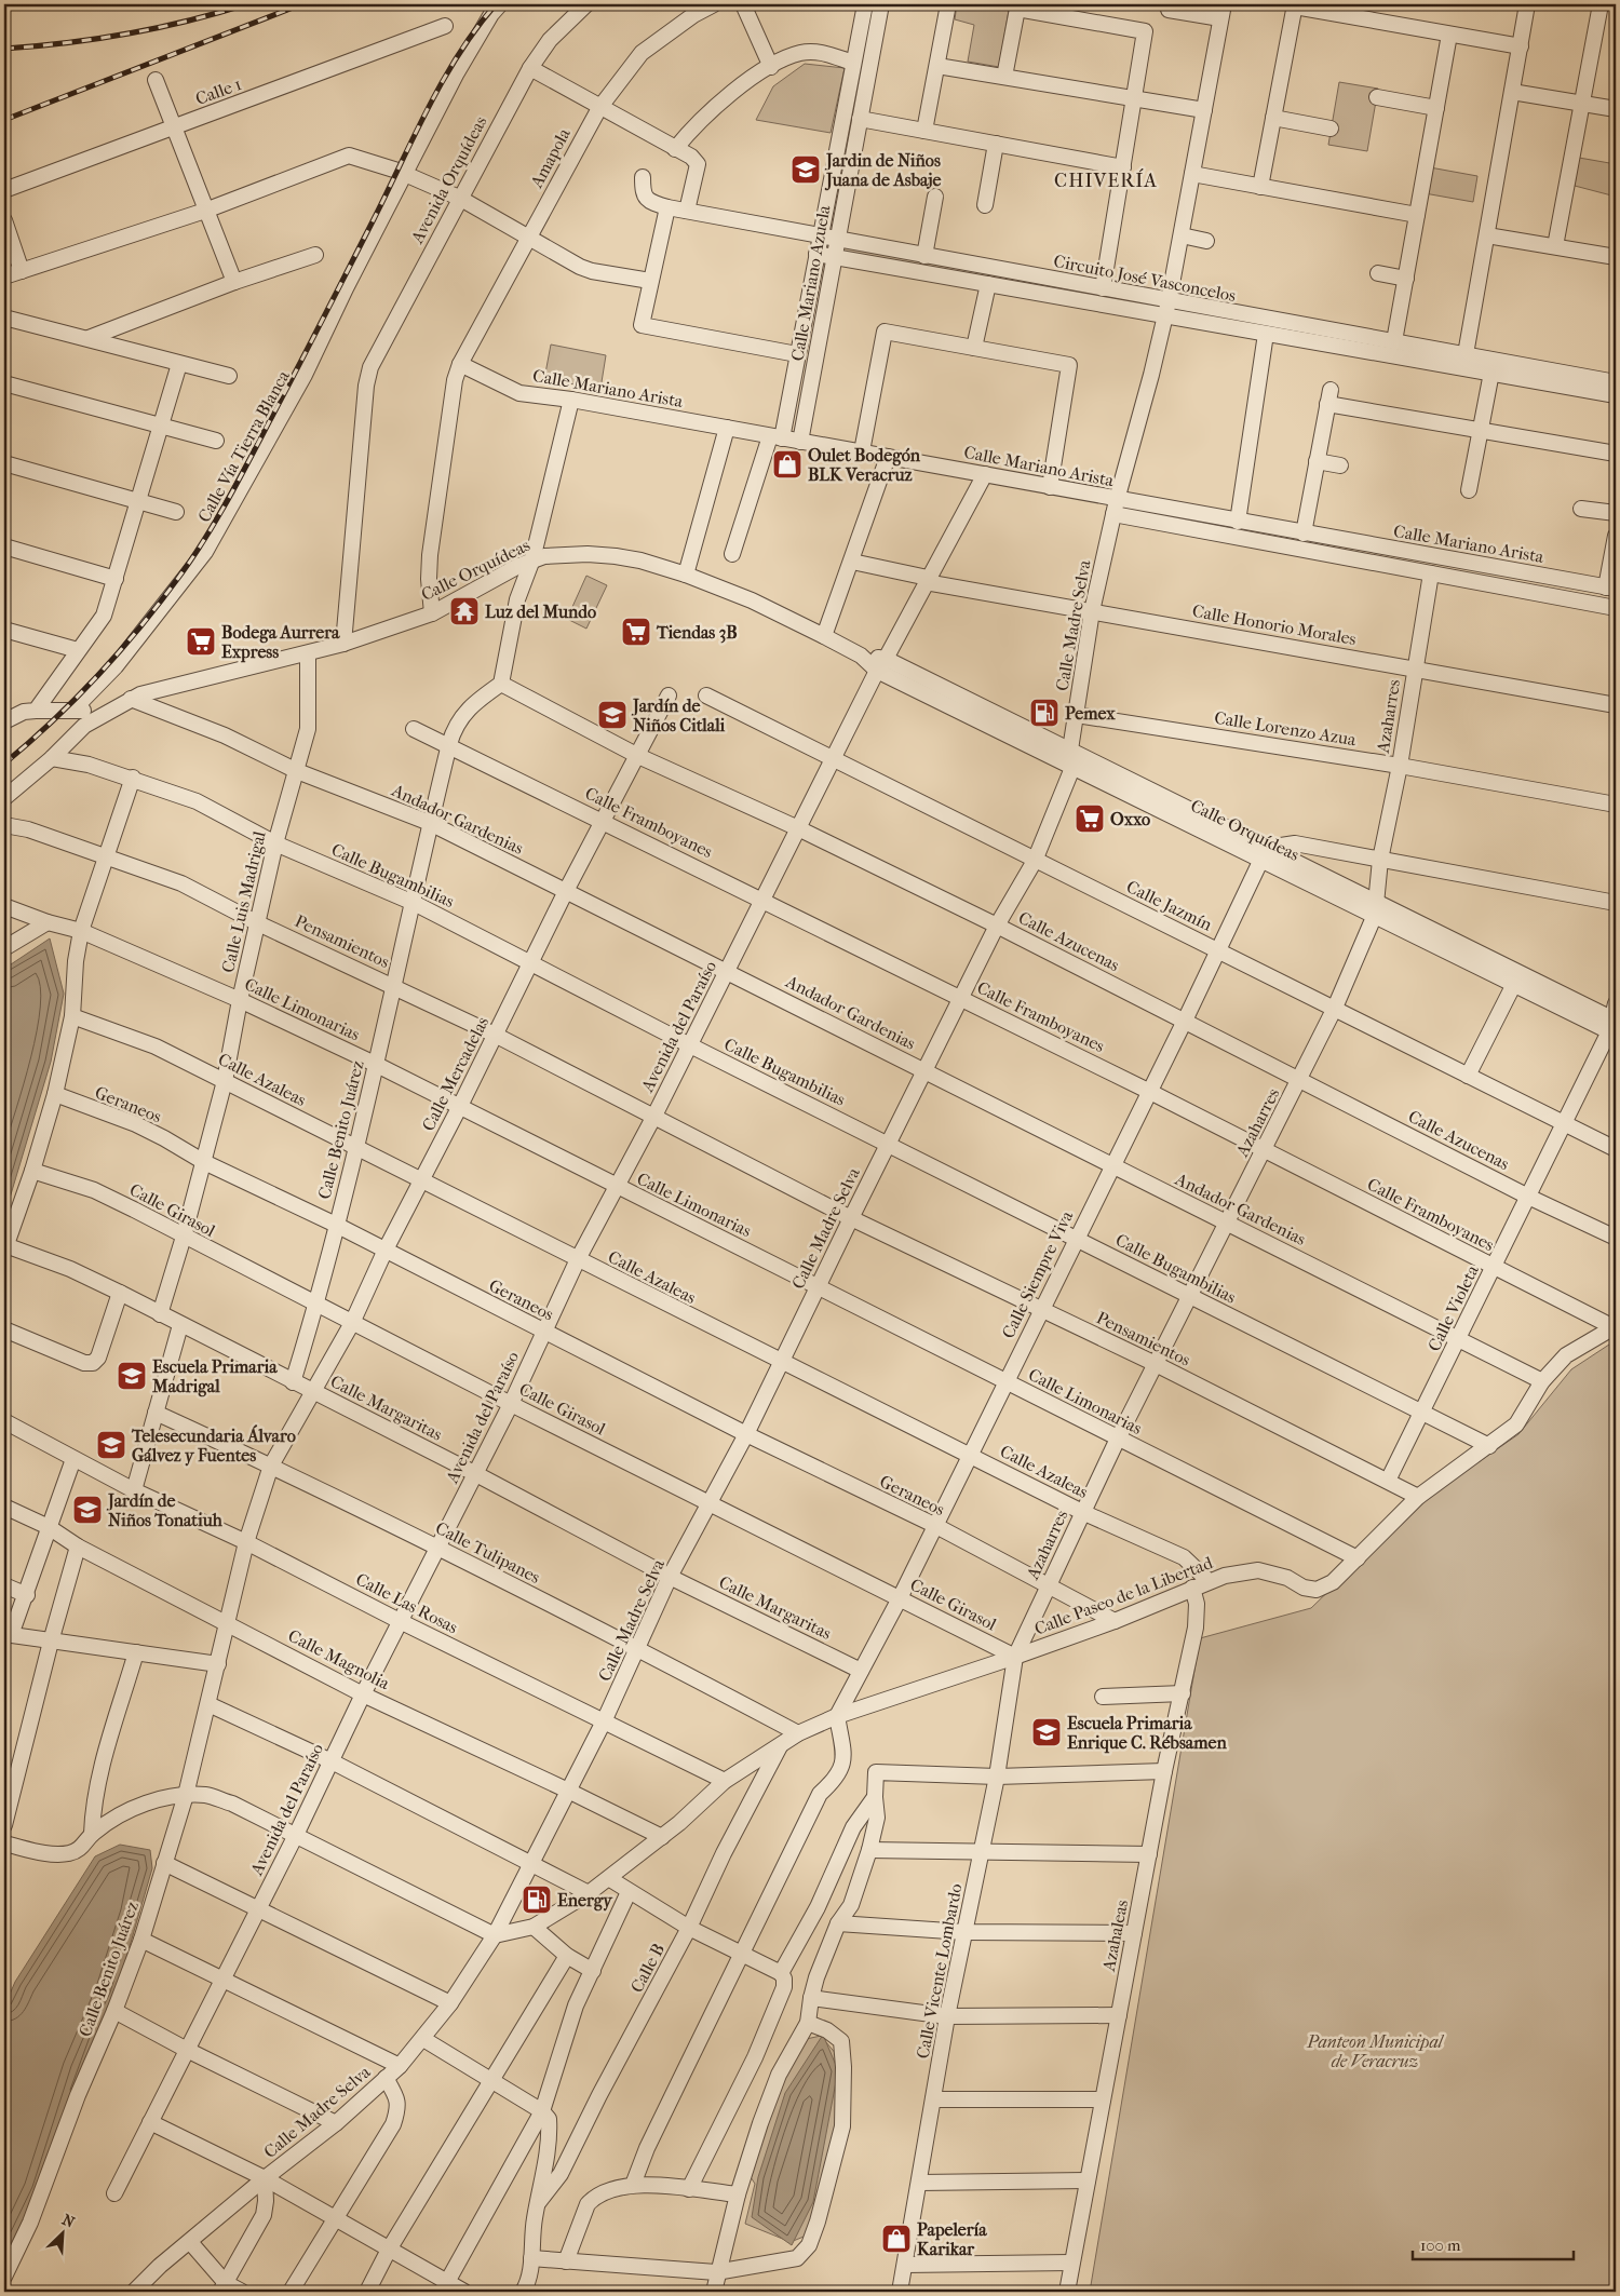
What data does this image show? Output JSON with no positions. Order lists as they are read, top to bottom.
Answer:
{
  "streets": {
    "street": [
      "Calle 1",
      "Amapola",
      "Avenida Orquídeas",
      "Circuito José Vasconcelos",
      "Calle Mariano Azuela",
      "Calle Mariano Arista",
      "Calle Vía Tierra Blanca",
      "Calle Orquídeas",
      "Calle Honorio Morales",
      "Calle Madre Selva",
      "Azaharres",
      "Calle Lorenzo Azua",
      "Andador Gardenias",
      "Calle Framboyanes",
      "Calle Bugambilias",
      "Calle Luis Madrigal",
      "Calle Jazmín",
      "Pensamientos",
      "Calle Azucenas",
      "Calle Limonarias",
      "Avenida del Paraíso",
      "Calle Mercadelas",
      "Calle Azaleas",
      "Geraneos",
      "Calle Benito Juárez",
      "Calle Girasol",
      "Calle Siempre Viva",
      "Calle Violeta",
      "Calle Margaritas",
      "Calle Tulipanes",
      "Calle Paseo de la Libertad",
      "Calle Las Rosas",
      "Calle Magnolia",
      "Azahaleas",
      "Calle B",
      "Calle Vicente Lombardo"
    ]
  },
  "crossings": [
    ["Amapola", "Calle Mariano Arista"],
    ["Amapola", "Calle Orquídeas"],
    ["Avenida Orquídeas", "Calle Orquídeas"],
    ["Circuito José Vasconcelos", "Calle Mariano Azuela"],
    ["Circuito José Vasconcelos", "Calle Madre Selva"],
    ["Calle Mariano Azuela", "Calle Mariano Arista"],
    ["Calle Mariano Arista", "Calle Madre Selva"],
    ["Calle Mariano Arista", "Azaharres"],
    ["Calle Mariano Arista", "Avenida del Paraíso"],
    ["Calle Orquídeas", "Calle Madre Selva"],
    ["Calle Orquídeas", "Azaharres"],
    ["Calle Orquídeas", "Andador Gardenias"],
    ["Calle Orquídeas", "Calle Bugambilias"],
    ["Calle Orquídeas", "Calle Luis Madrigal"],
    ["Calle Orquídeas", "Avenida del Paraíso"],
    ["Calle Orquídeas", "Calle Siempre Viva"],
    ["Calle Orquídeas", "Calle Violeta"],
    ["Calle Honorio Morales", "Calle Madre Selva"],
    ["Calle Honorio Morales", "Azaharres"],
    ["Calle Honorio Morales", "Avenida del Paraíso"],
    ["Calle Madre Selva", "Calle Lorenzo Azua"],
    ["Calle Madre Selva", "Andador Gardenias"],
    ["Calle Madre Selva", "Calle Framboyanes"],
    ["Calle Madre Selva", "Calle Bugambilias"],
    ["Calle Madre Selva", "Calle Jazmín"],
    ["Calle Madre Selva", "Pensamientos"],
    ["Calle Madre Selva", "Calle Azucenas"],
    ["Calle Madre Selva", "Calle Limonarias"],
    ["Calle Madre Selva", "Calle Azaleas"],
    ["Calle Madre Selva", "Geraneos"],
    ["Calle Madre Selva", "Calle Girasol"],
    ["Calle Madre Selva", "Calle Margaritas"],
    ["Calle Madre Selva", "Calle Tulipanes"],
    ["Calle Madre Selva", "Calle Las Rosas"],
    ["Calle Madre Selva", "Calle Magnolia"],
    ["Azaharres", "Calle Lorenzo Azua"],
    ["Azaharres", "Andador Gardenias"],
    ["Azaharres", "Calle Framboyanes"],
    ["Azaharres", "Calle Bugambilias"],
    ["Azaharres", "Calle Jazmín"],
    ["Azaharres", "Pensamientos"],
    ["Azaharres", "Calle Azucenas"],
    ["Azaharres", "Calle Limonarias"],
    ["Azaharres", "Calle Azaleas"],
    ["Azaharres", "Geraneos"],
    ["Azaharres", "Calle Girasol"],
    ["Azaharres", "Calle Paseo de la Libertad"],
    ["Azaharres", "Calle Vicente Lombardo"],
    ["Andador Gardenias", "Calle Luis Madrigal"],
    ["Andador Gardenias", "Avenida del Paraíso"],
    ["Andador Gardenias", "Calle Mercadelas"],
    ["Andador Gardenias", "Calle Benito Juárez"],
    ["Andador Gardenias", "Calle Siempre Viva"],
    ["Andador Gardenias", "Calle Violeta"],
    ["Andador Gardenias", "Calle Paseo de la Libertad"],
    ["Calle Framboyanes", "Avenida del Paraíso"],
    ["Calle Framboyanes", "Calle Mercadelas"],
    ["Calle Framboyanes", "Calle Benito Juárez"],
    ["Calle Framboyanes", "Calle Siempre Viva"],
    ["Calle Framboyanes", "Calle Violeta"],
    ["Calle Framboyanes", "Calle Paseo de la Libertad"],
    ["Calle Bugambilias", "Calle Luis Madrigal"],
    ["Calle Bugambilias", "Avenida del Paraíso"],
    ["Calle Bugambilias", "Calle Mercadelas"],
    ["Calle Bugambilias", "Calle Benito Juárez"],
    ["Calle Bugambilias", "Calle Siempre Viva"],
    ["Calle Bugambilias", "Calle Violeta"],
    ["Calle Bugambilias", "Calle Paseo de la Libertad"],
    ["Calle Luis Madrigal", "Pensamientos"],
    ["Calle Luis Madrigal", "Calle Limonarias"],
    ["Calle Luis Madrigal", "Calle Azaleas"],
    ["Calle Luis Madrigal", "Geraneos"],
    ["Calle Luis Madrigal", "Calle Girasol"],
    ["Calle Luis Madrigal", "Calle Margaritas"],
    ["Calle Jazmín", "Avenida del Paraíso"],
    ["Calle Jazmín", "Calle Siempre Viva"],
    ["Calle Jazmín", "Calle Violeta"],
    ["Pensamientos", "Avenida del Paraíso"],
    ["Pensamientos", "Calle Mercadelas"],
    ["Pensamientos", "Calle Benito Juárez"],
    ["Pensamientos", "Calle Siempre Viva"],
    ["Pensamientos", "Calle Violeta"],
    ["Pensamientos", "Calle Paseo de la Libertad"],
    ["Calle Azucenas", "Avenida del Paraíso"],
    ["Calle Azucenas", "Calle Mercadelas"],
    ["Calle Azucenas", "Calle Benito Juárez"],
    ["Calle Azucenas", "Calle Siempre Viva"],
    ["Calle Azucenas", "Calle Violeta"],
    ["Calle Limonarias", "Avenida del Paraíso"],
    ["Calle Limonarias", "Calle Mercadelas"],
    ["Calle Limonarias", "Calle Benito Juárez"],
    ["Calle Limonarias", "Calle Siempre Viva"],
    ["Calle Limonarias", "Calle Paseo de la Libertad"],
    ["Avenida del Paraíso", "Calle Azaleas"],
    ["Avenida del Paraíso", "Geraneos"],
    ["Avenida del Paraíso", "Calle Girasol"],
    ["Avenida del Paraíso", "Calle Margaritas"],
    ["Avenida del Paraíso", "Calle Tulipanes"],
    ["Avenida del Paraíso", "Calle Las Rosas"],
    ["Avenida del Paraíso", "Calle Magnolia"],
    ["Calle Mercadelas", "Calle Azaleas"],
    ["Calle Mercadelas", "Geraneos"],
    ["Calle Mercadelas", "Calle Benito Juárez"],
    ["Calle Mercadelas", "Calle Girasol"],
    ["Calle Mercadelas", "Calle Margaritas"],
    ["Calle Mercadelas", "Calle Tulipanes"],
    ["Calle Mercadelas", "Calle Las Rosas"],
    ["Calle Azaleas", "Calle Benito Juárez"],
    ["Calle Azaleas", "Calle Siempre Viva"],
    ["Calle Azaleas", "Calle Paseo de la Libertad"],
    ["Geraneos", "Calle Benito Juárez"],
    ["Geraneos", "Calle Siempre Viva"],
    ["Geraneos", "Calle Paseo de la Libertad"],
    ["Calle Benito Juárez", "Calle Girasol"],
    ["Calle Benito Juárez", "Calle Margaritas"],
    ["Calle Benito Juárez", "Calle Las Rosas"],
    ["Calle Benito Juárez", "Calle Magnolia"],
    ["Calle Girasol", "Calle Siempre Viva"],
    ["Calle Girasol", "Calle Paseo de la Libertad"],
    ["Calle Girasol", "Calle Vicente Lombardo"],
    ["Calle Siempre Viva", "Calle Margaritas"],
    ["Calle Siempre Viva", "Calle Paseo de la Libertad"],
    ["Calle Paseo de la Libertad", "Azahaleas"],
    ["Calle Paseo de la Libertad", "Calle Vicente Lombardo"]
  ],
  "districts": ["CHIVERÍA"],
  "parks": ["Panteon Municipal de Veracruz"],
  "places": {
    "school or university": [
      "Jardin de Niños Juana de Asbaje",
      "Jardín de Niños Citlali",
      "Escuela Primaria Madrigal",
      "Telesecundaria Álvaro Gálvez y Fuentes",
      "Jardín de Niños Tonatiuh",
      "Escuela Primaria Enrique C. Rébsamen"
    ],
    "shop": ["Oulet Bodegón BLK Veracruz", "Papelería Karikar"],
    "temple": ["Luz del Mundo"],
    "supermarket": ["Tiendas 3B", "Bodega Aurrera Express", "Oxxo"],
    "fuel station": ["Pemex", "Energy"]
  },
  "scale_bar": "100 m",
  "north": "top right"
}
